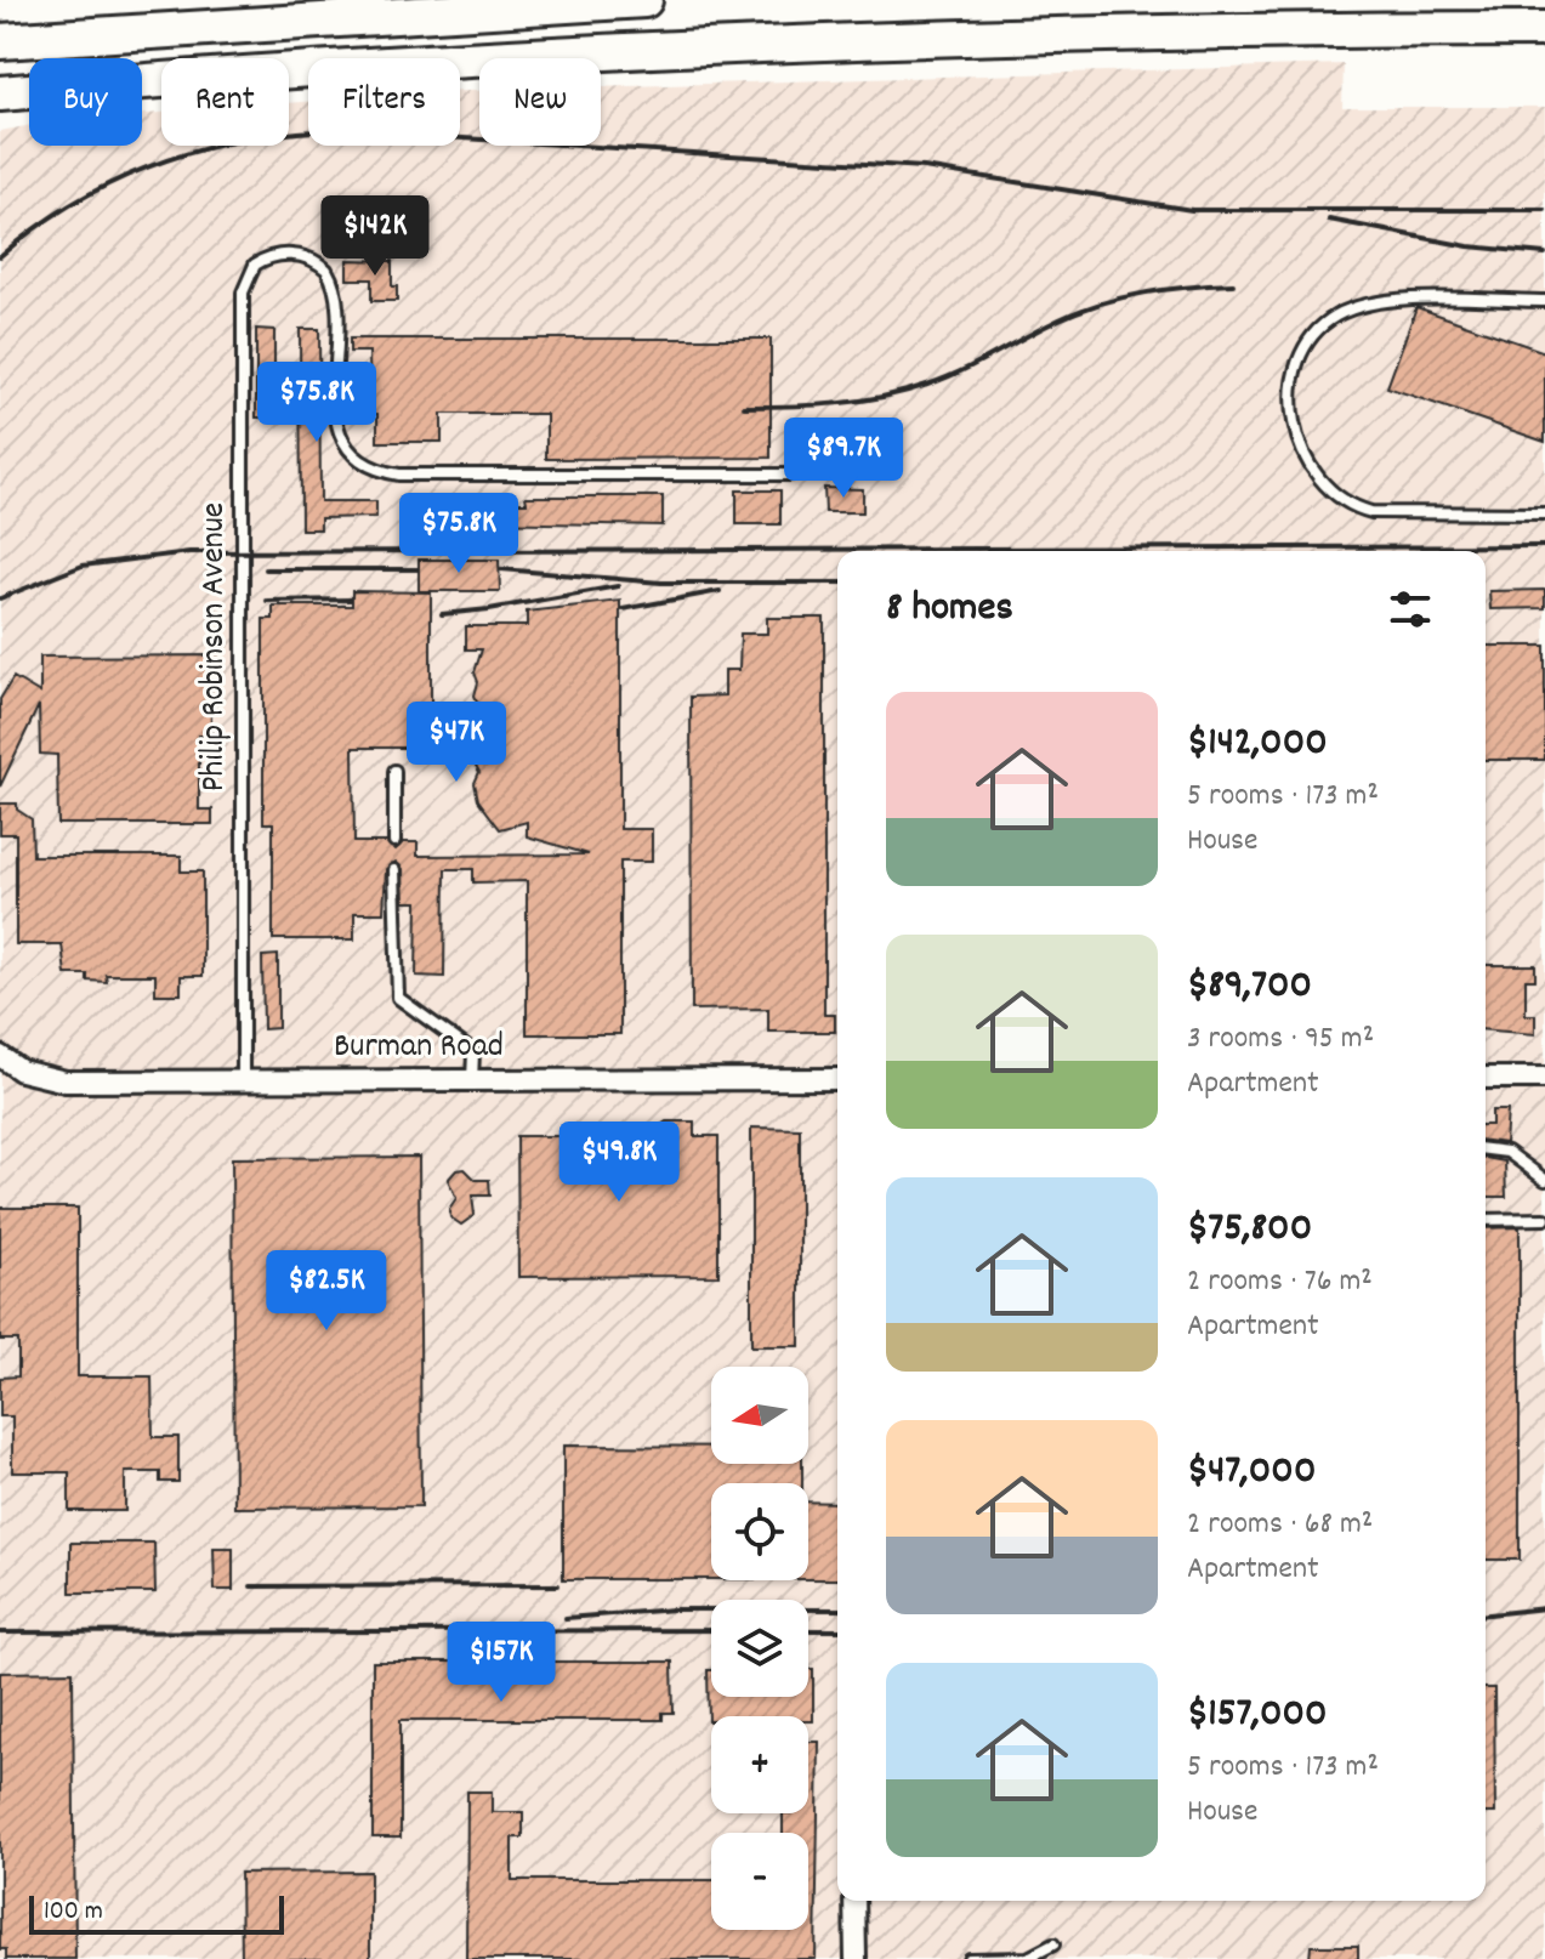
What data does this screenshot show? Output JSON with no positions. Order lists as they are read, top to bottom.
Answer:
{
  "streets": {
    "street": ["Burman Road"],
    "lane": ["Philip Robinson Avenue"]
  },
  "crossings": [
    ["Philip Robinson Avenue", "Burman Road"]
  ],
  "scale_bar": "100 m",
  "north": "left",
  "page": {
    "chip": [
      "Buy",
      "Rent",
      "Filters",
      "New"
    ],
    "price": [
      "$142K",
      "$75.8K",
      "$89.7K",
      "$75.8K",
      "$47K",
      "$49.8K",
      "$82.5K",
      "$157K"
    ],
    "heading": "8 homes",
    "list": [
      {
        "name": "$142,000",
        "note": "5 rooms · 173 m² · House"
      },
      {
        "name": "$89,700",
        "note": "3 rooms · 95 m² · Apartment"
      },
      {
        "name": "$75,800",
        "note": "2 rooms · 76 m² · Apartment"
      },
      {
        "name": "$47,000",
        "note": "2 rooms · 68 m² · Apartment"
      },
      {
        "name": "$157,000",
        "note": "5 rooms · 173 m² · House"
      }
    ],
    "map_buttons": ["+", "−"],
    "scale": "100 m"
  }
}
